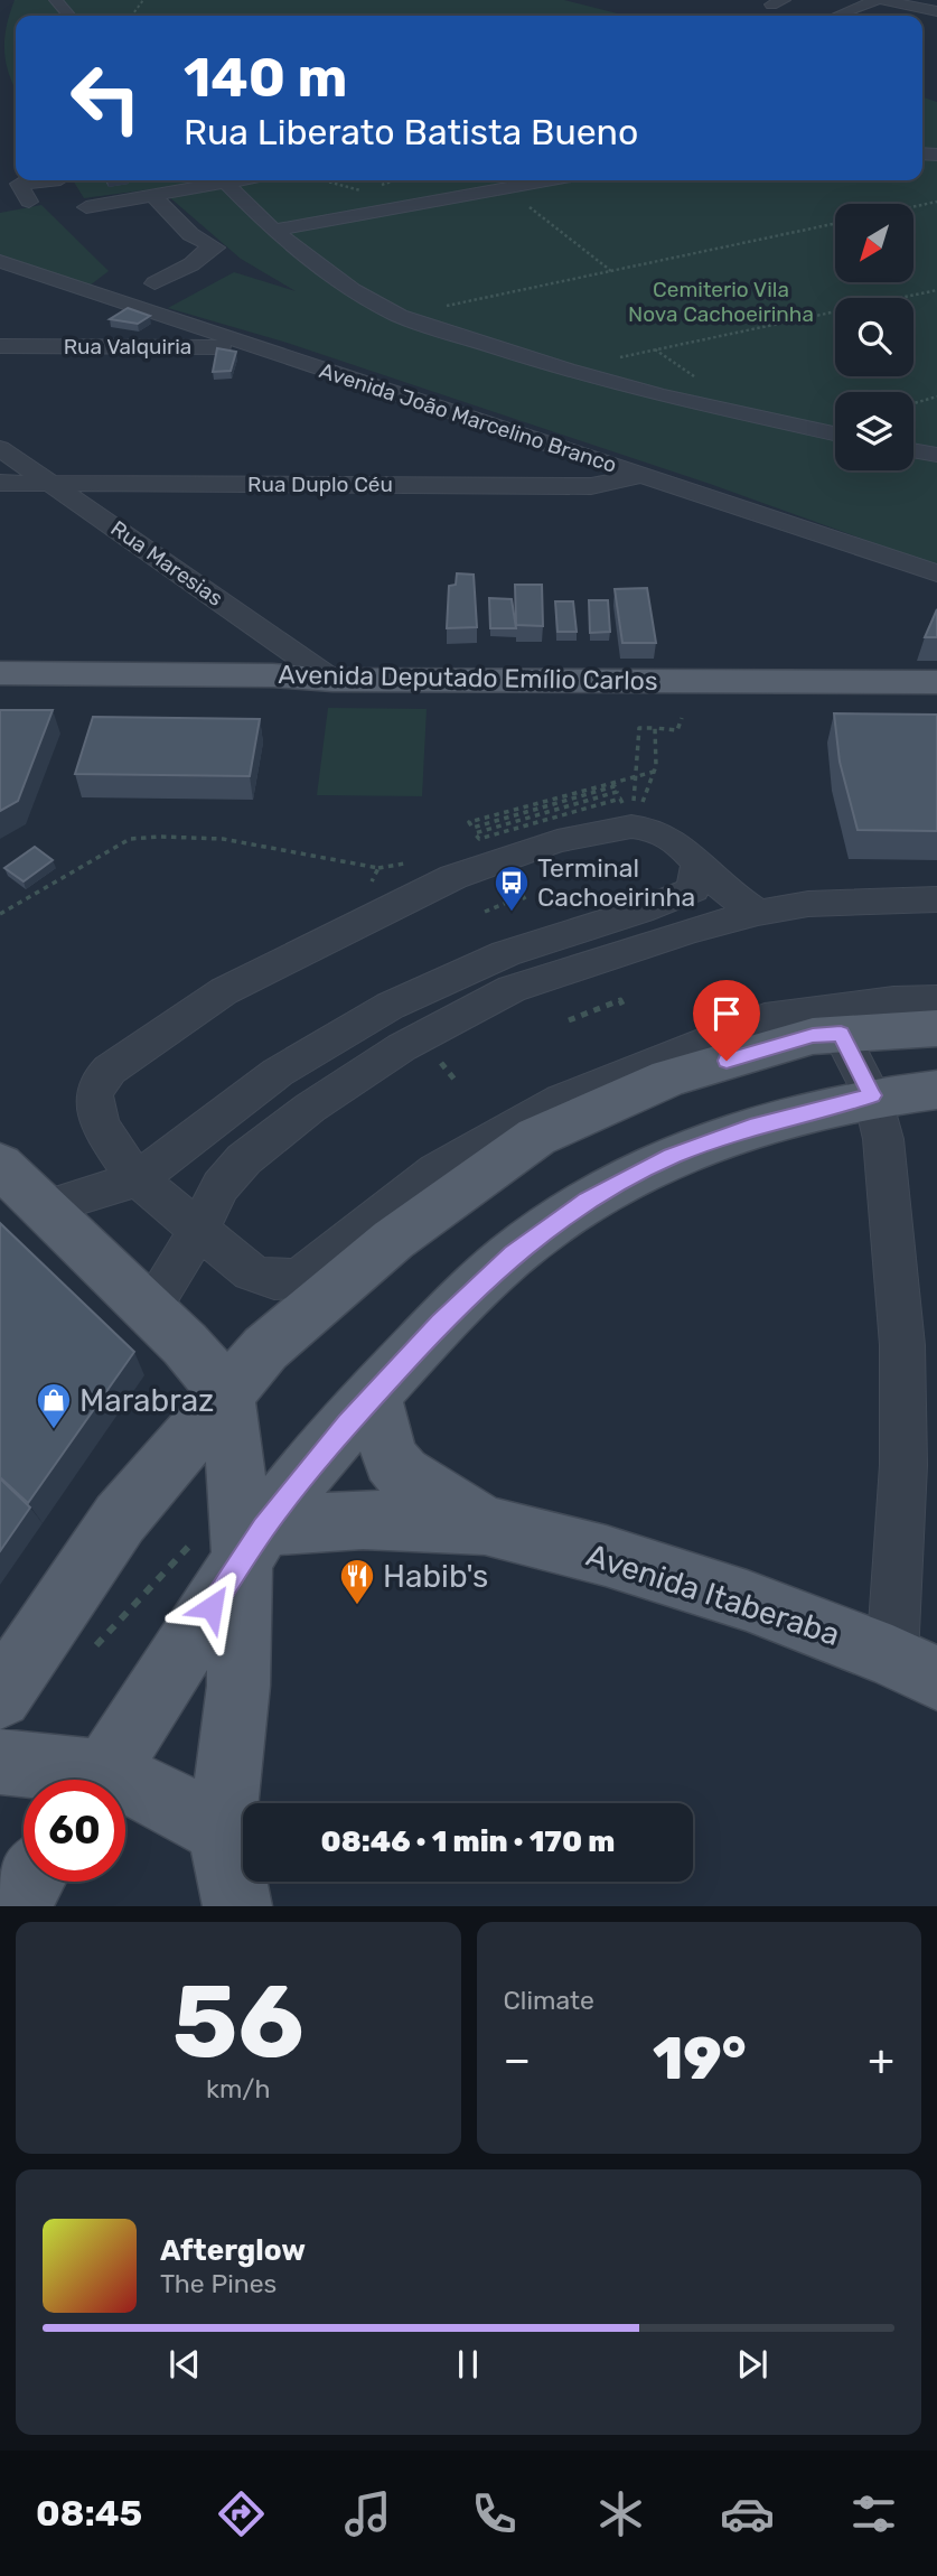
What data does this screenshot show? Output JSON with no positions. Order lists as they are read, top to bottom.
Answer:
{
  "streets": {
    "main road": ["Avenida Deputado Emílio Carlos", "Avenida Itaberaba"],
    "street": [
      "Rua Valquiria",
      "Avenida João Marcelino Branco",
      "Rua Duplo Céu",
      "Rua Maresias"
    ]
  },
  "crossings": [
    ["Rua Valquiria", "Avenida João Marcelino Branco"],
    ["Avenida João Marcelino Branco", "Rua Duplo Céu"],
    ["Rua Duplo Céu", "Rua Maresias"],
    ["Rua Maresias", "Avenida Deputado Emílio Carlos"]
  ],
  "parks": ["Cemiterio Vila Nova Cachoeirinha"],
  "places": {
    "bus stop": ["Terminal Cachoeirinha"],
    "shop": ["Marabraz"],
    "restaurant": ["Habib's"]
  },
  "north": "bottom left",
  "page": {
    "turn": ["140 m", "Rua Liberato Batista Bueno"],
    "limit": "60",
    "trip": "08:46 · 1 min · 170 m",
    "tile": [
      ["56", "km/h"],
      "Climate"
    ],
    "heat": ["−", "19°", "+"],
    "song": ["Afterglow", "The Pines"],
    "tabs": "08:45"
  }
}
